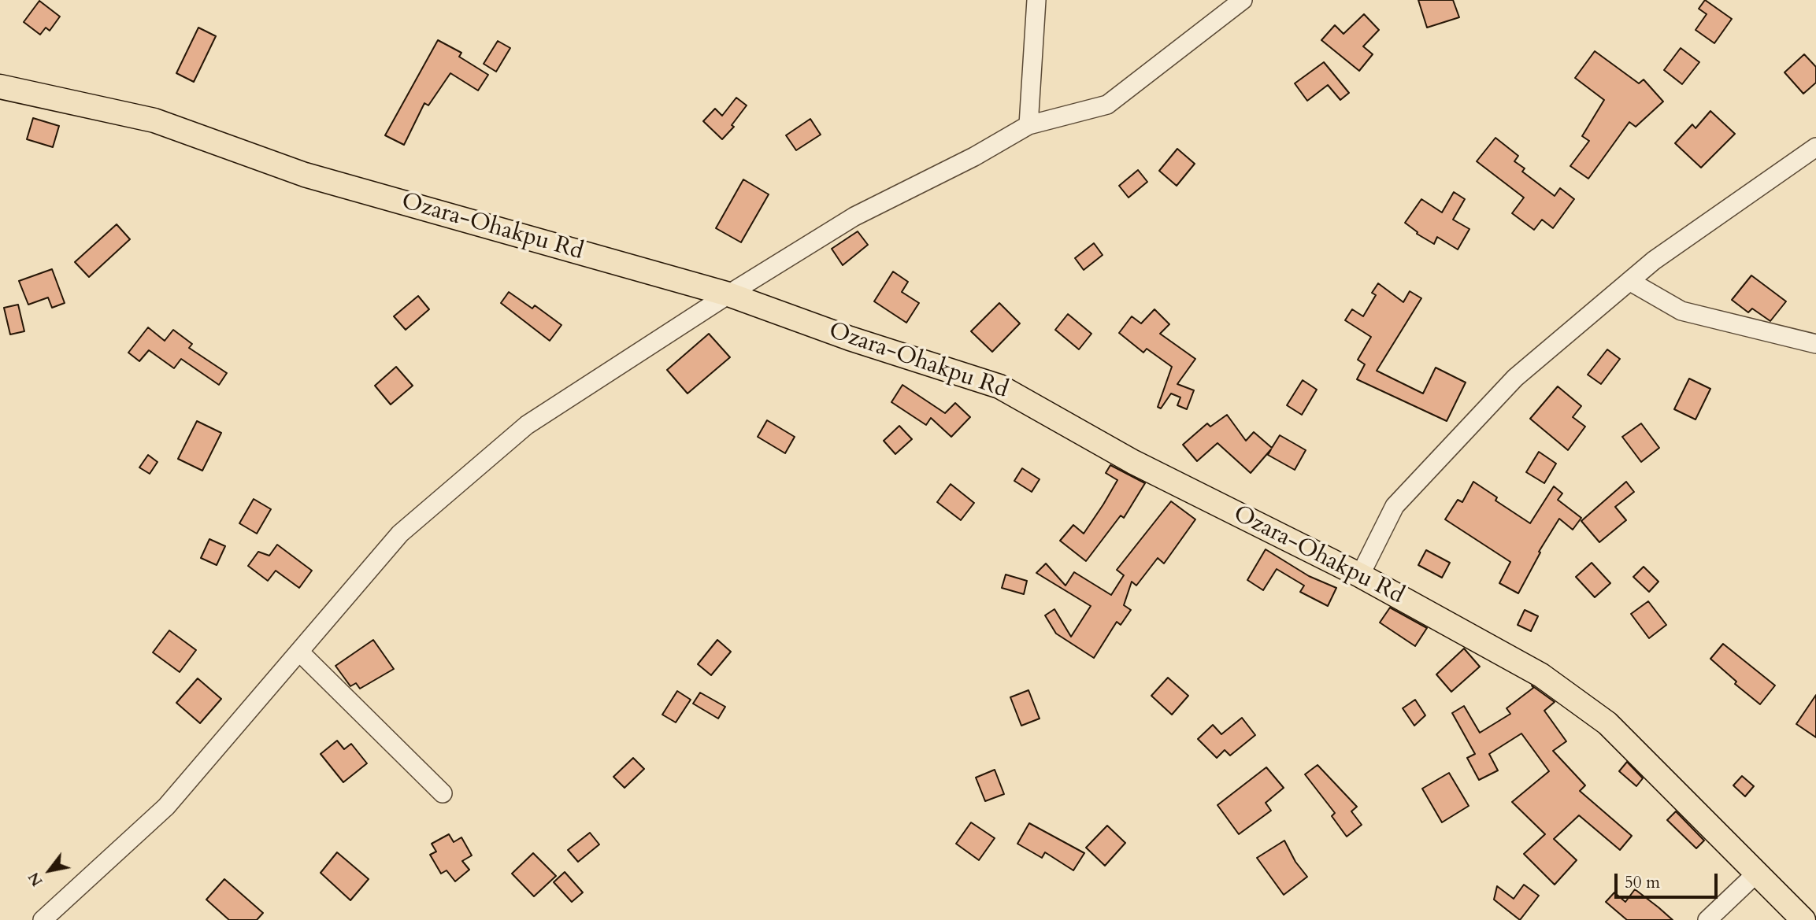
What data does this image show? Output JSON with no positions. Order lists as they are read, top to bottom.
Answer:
{
  "streets": {
    "main road": ["Ozara-Ohakpu Rd"]
  },
  "scale_bar": "50 m",
  "north": "bottom left"
}
